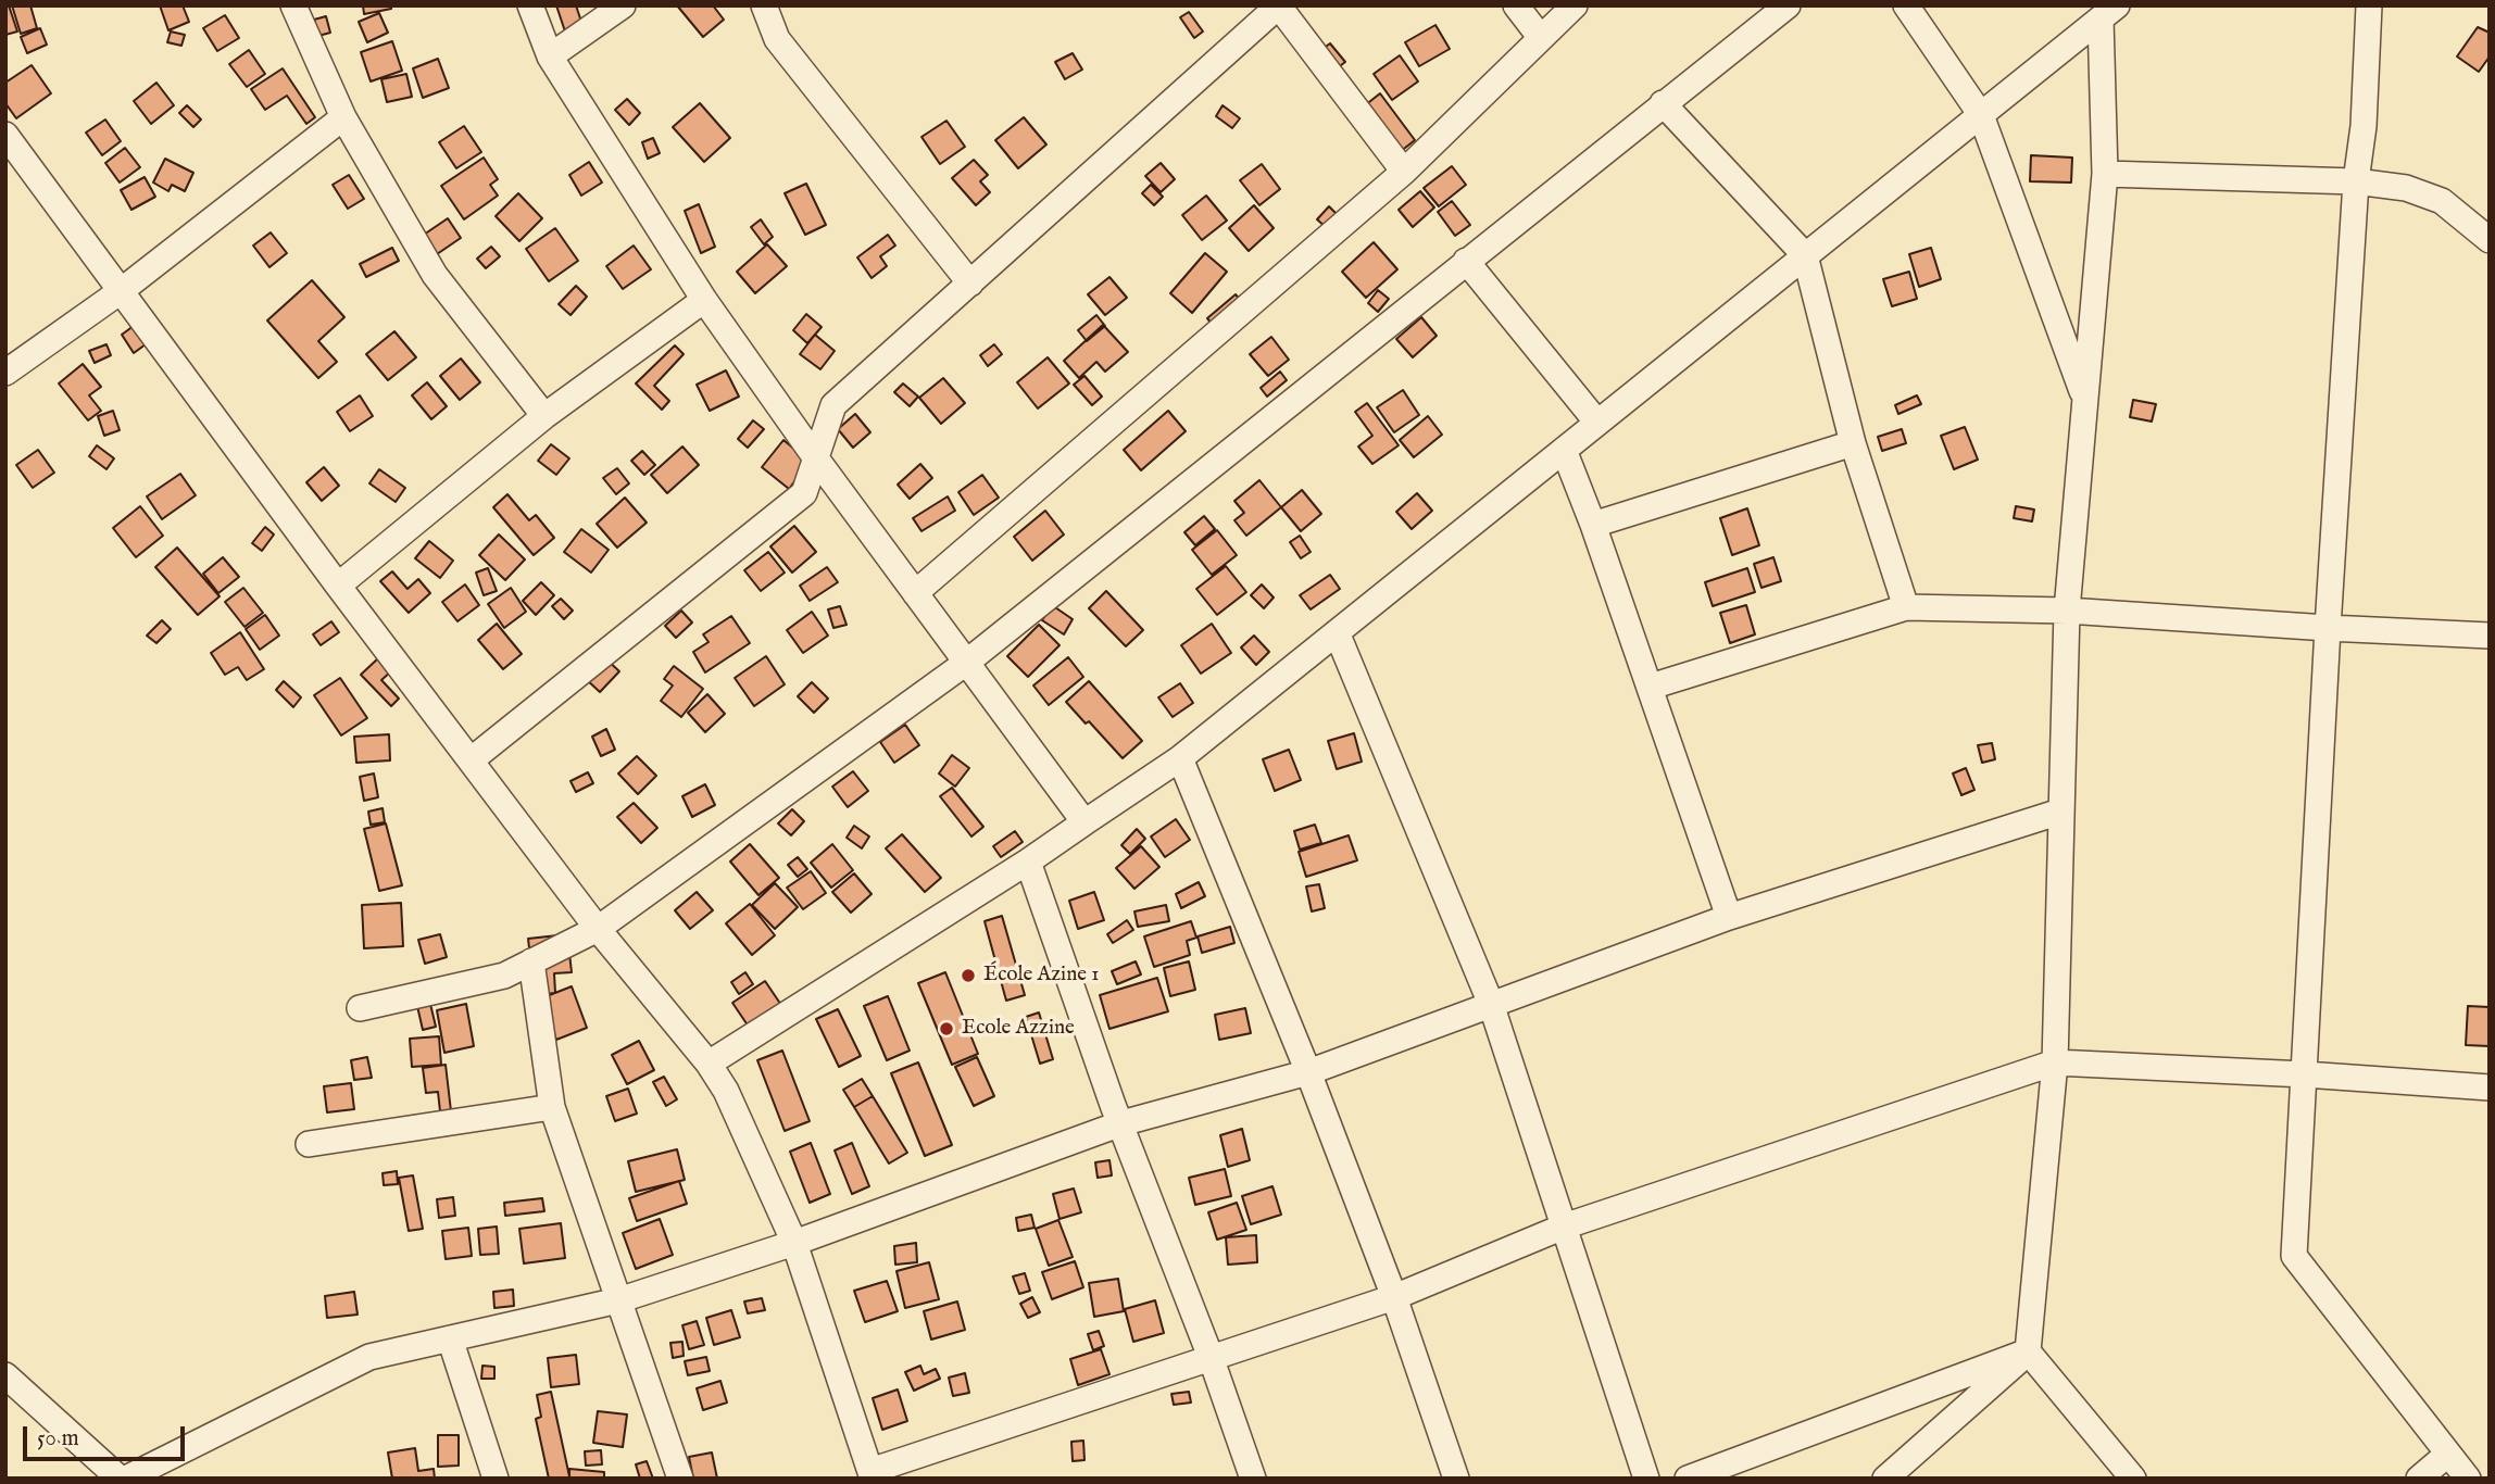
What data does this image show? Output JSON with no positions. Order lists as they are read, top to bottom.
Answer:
{
  "places": ["École Azine 1", "Ecole Azzine"],
  "scale_bar": "50 m"
}
